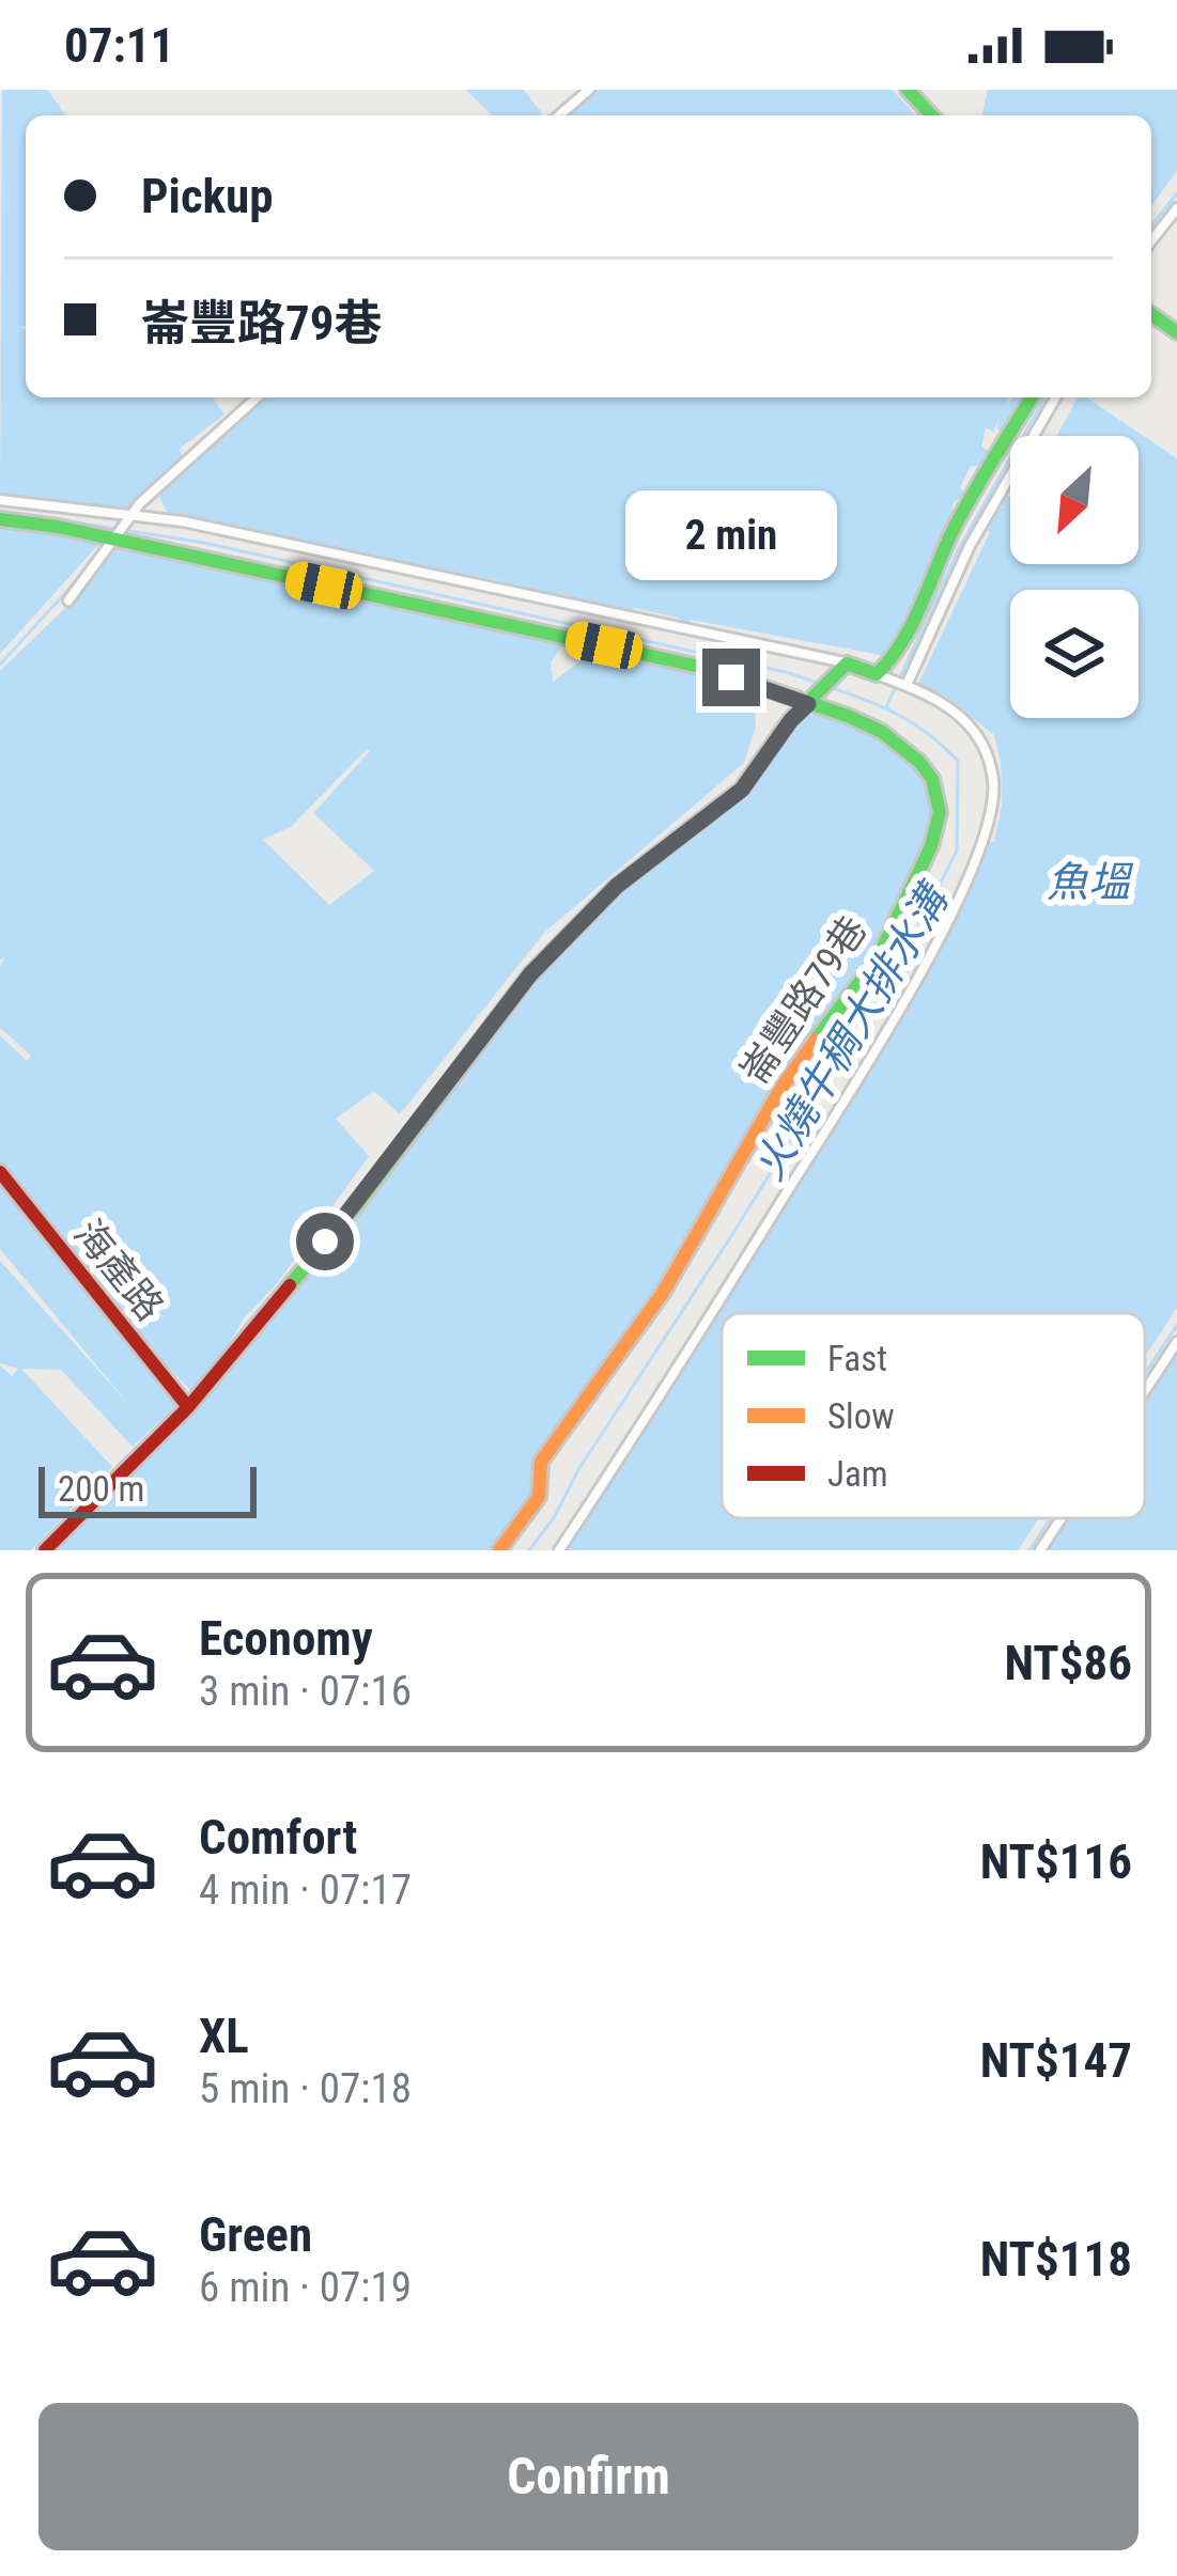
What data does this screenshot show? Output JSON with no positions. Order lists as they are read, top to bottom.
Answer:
{
  "streets": {
    "street": ["崙豐路79巷", "海產路"]
  },
  "water": ["魚塭", "火燒牛稠大排水溝"],
  "legend": ["Fast", "Slow", "Jam"],
  "scale_bar": "200 m",
  "north": "bottom left",
  "page": {
    "status": "07:11",
    "banner": ["Pickup", "崙豐路79巷"],
    "bubble": "2 min",
    "scale": "200 m",
    "list": [
      {
        "name": "Economy",
        "note": "3 min · 07:16",
        "value": "NT$86"
      },
      {
        "name": "Comfort",
        "note": "4 min · 07:17",
        "value": "NT$116"
      },
      {
        "name": "XL",
        "note": "5 min · 07:18",
        "value": "NT$147"
      },
      {
        "name": "Green",
        "note": "6 min · 07:19",
        "value": "NT$118"
      }
    ],
    "buttons": "Confirm"
  }
}
